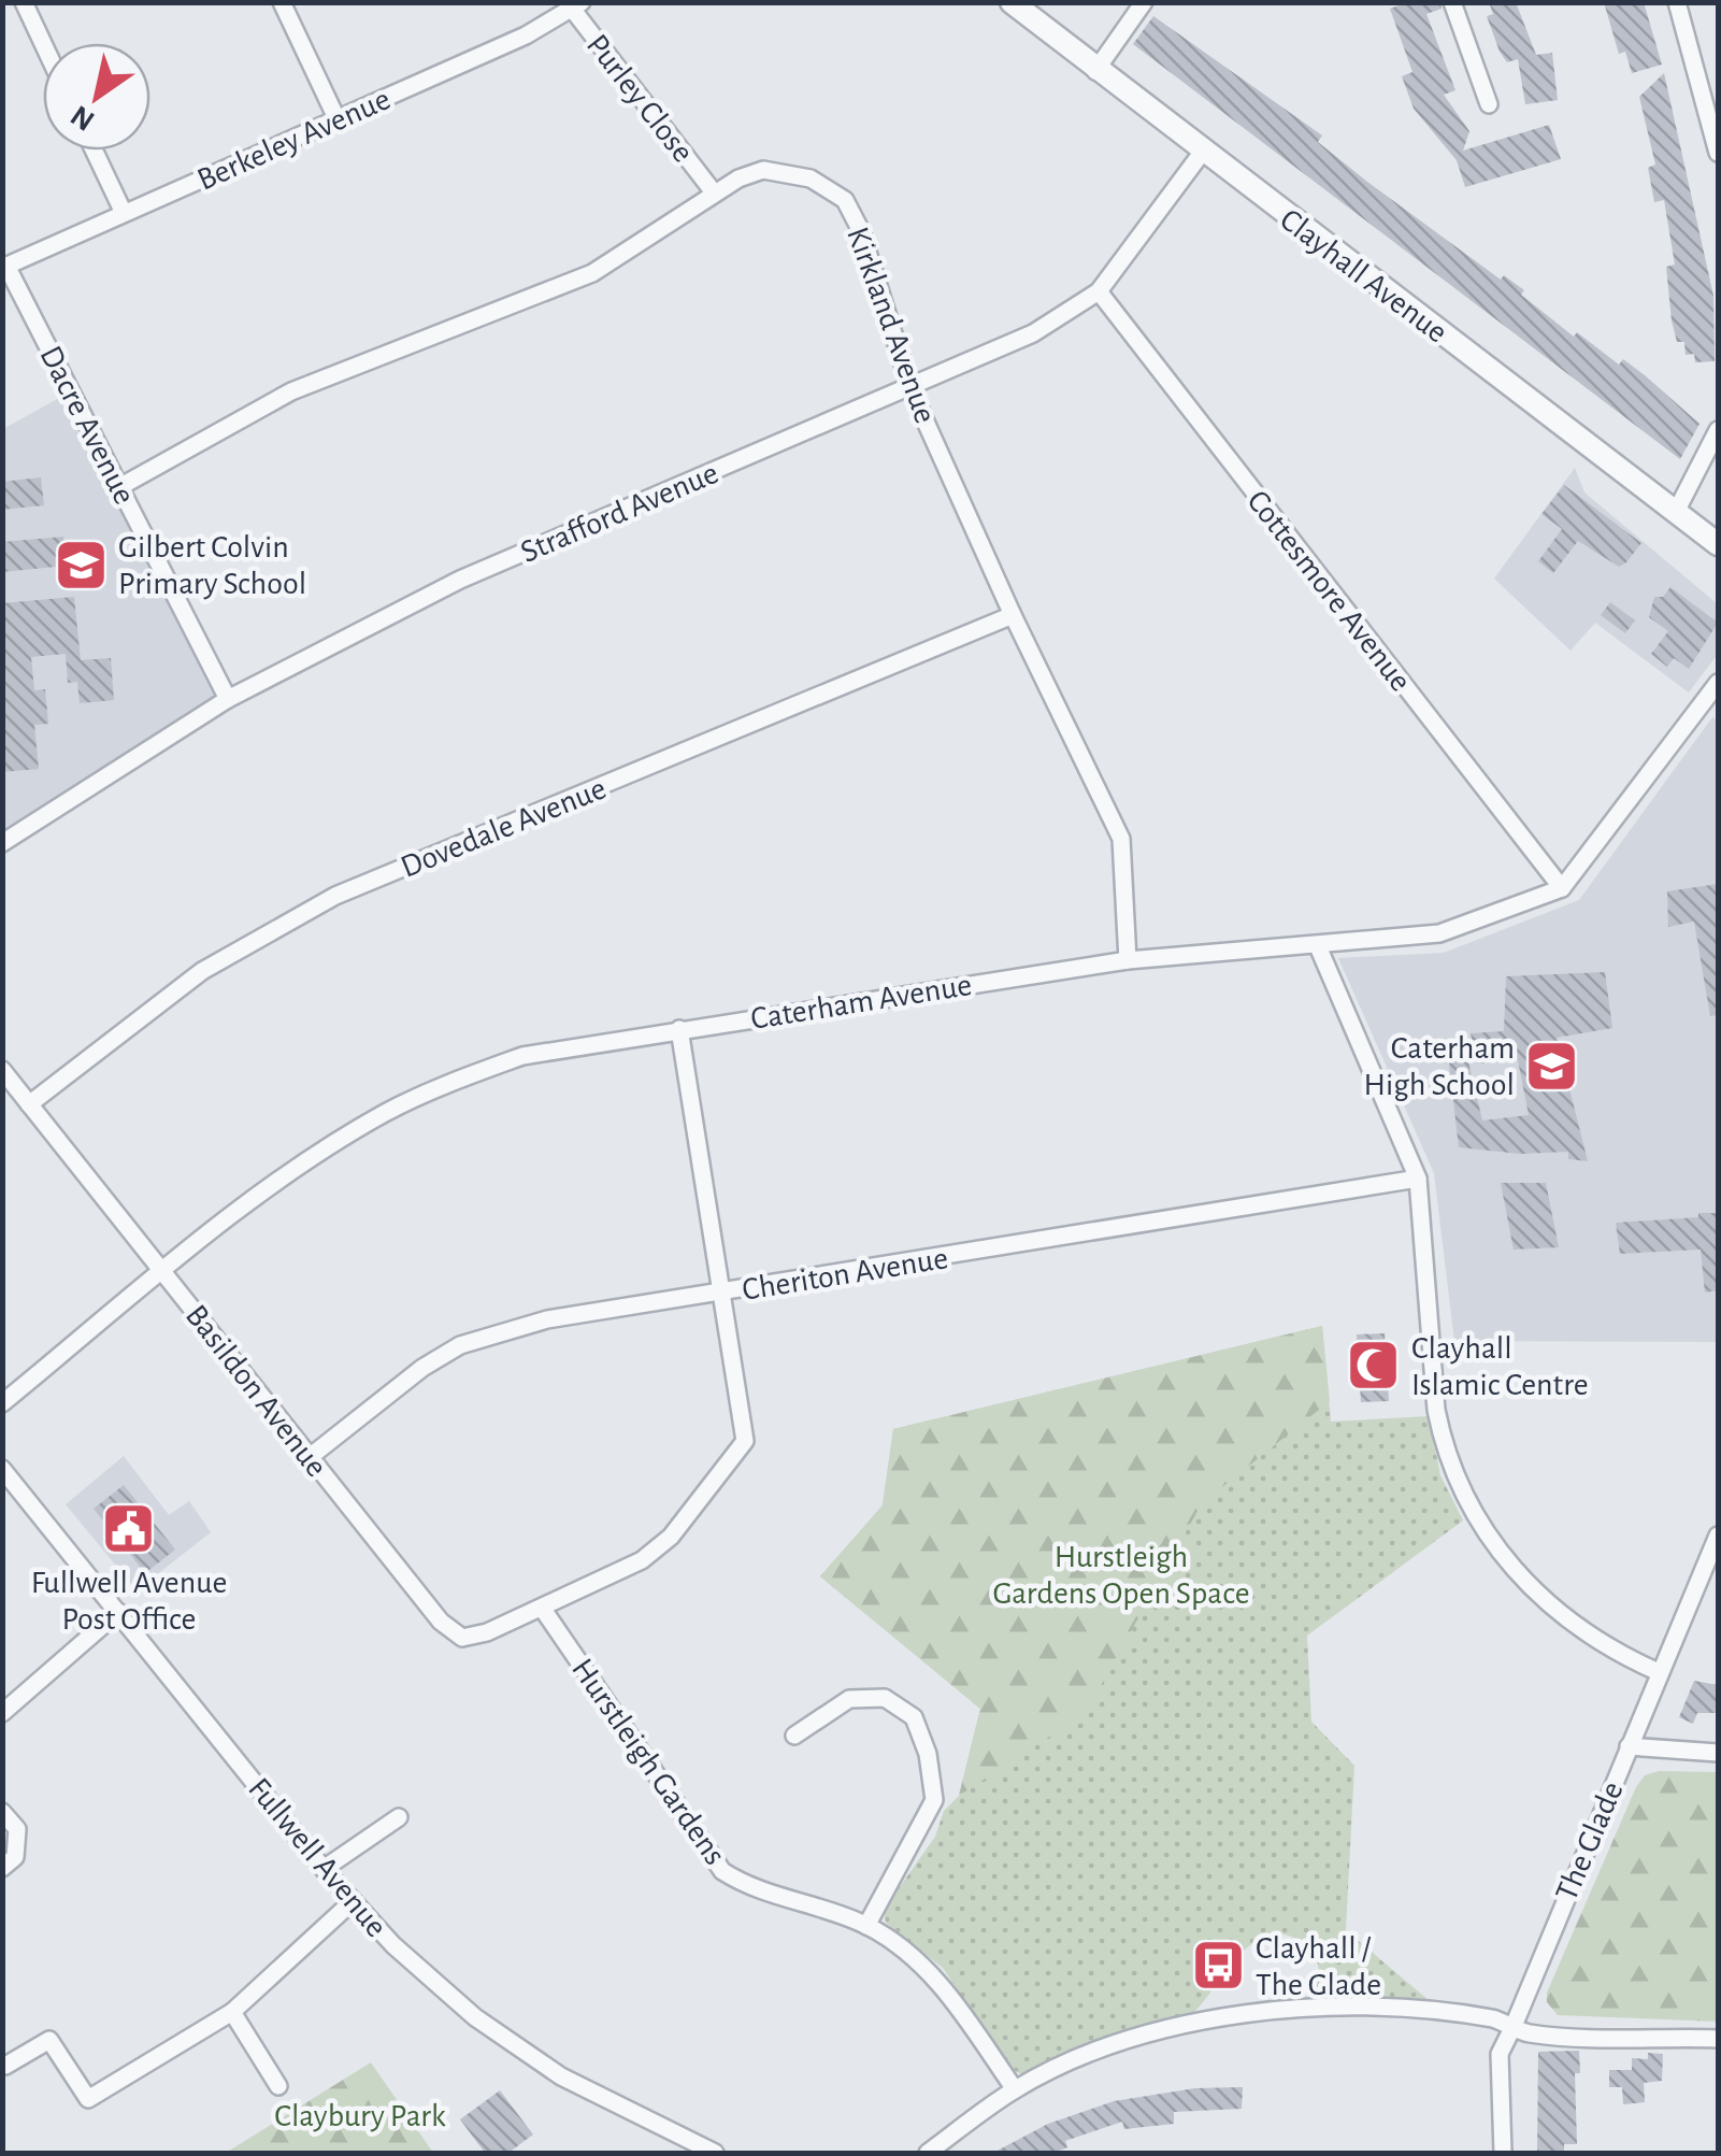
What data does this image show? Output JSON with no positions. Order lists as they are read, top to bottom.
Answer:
{
  "streets": {
    "street": [
      "Purley Close",
      "Berkeley Avenue",
      "Clayhall Avenue",
      "Kirkland Avenue",
      "Dacre Avenue",
      "Strafford Avenue",
      "Cottesmore Avenue",
      "Dovedale Avenue",
      "Caterham Avenue",
      "Cheriton Avenue",
      "Basildon Avenue",
      "Hurstleigh Gardens",
      "The Glade",
      "Fullwell Avenue"
    ]
  },
  "crossings": [
    ["Purley Close", "Berkeley Avenue"],
    ["Purley Close", "Kirkland Avenue"],
    ["Berkeley Avenue", "Dacre Avenue"],
    ["Clayhall Avenue", "Strafford Avenue"],
    ["Kirkland Avenue", "Dacre Avenue"],
    ["Kirkland Avenue", "Strafford Avenue"],
    ["Kirkland Avenue", "Dovedale Avenue"],
    ["Kirkland Avenue", "Caterham Avenue"],
    ["Dacre Avenue", "Strafford Avenue"],
    ["Strafford Avenue", "Cottesmore Avenue"],
    ["Cottesmore Avenue", "Caterham Avenue"],
    ["Dovedale Avenue", "Basildon Avenue"],
    ["Caterham Avenue", "Basildon Avenue"],
    ["Cheriton Avenue", "Basildon Avenue"],
    ["Basildon Avenue", "Hurstleigh Gardens"]
  ],
  "parks": ["Hurstleigh Gardens Open Space", "Claybury Park"],
  "places": {
    "school or university": ["Gilbert Colvin Primary School", "Caterham High School"],
    "mosque": ["Clayhall Islamic Centre"],
    "public building": ["Fullwell Avenue Post Office"],
    "bus stop": ["Clayhall / The Glade"]
  },
  "north": "bottom left"
}
